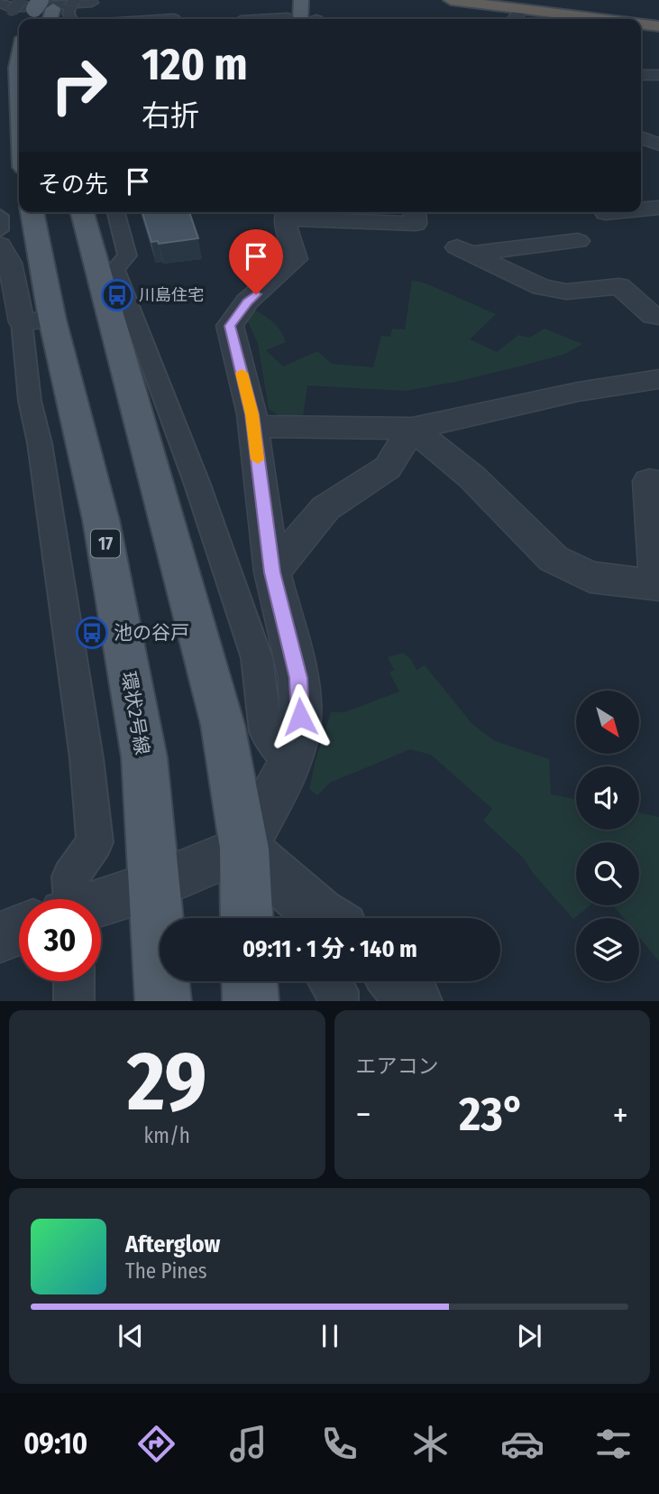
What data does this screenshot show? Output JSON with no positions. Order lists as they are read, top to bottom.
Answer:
{
  "streets": {
    "main road": ["17", "環状2号線"]
  },
  "places": {
    "bus stop": ["川島住宅", "池の谷戸"]
  },
  "north": "bottom right",
  "page": {
    "turn": ["120 m", "右折"],
    "then": "その先",
    "limit": "30",
    "trip": "09:11 · 1 分 · 140 m",
    "tile": [
      ["29", "km/h"],
      "エアコン"
    ],
    "heat": ["−", "23°", "+"],
    "song": ["Afterglow", "The Pines"],
    "tabs": "09:10"
  }
}
